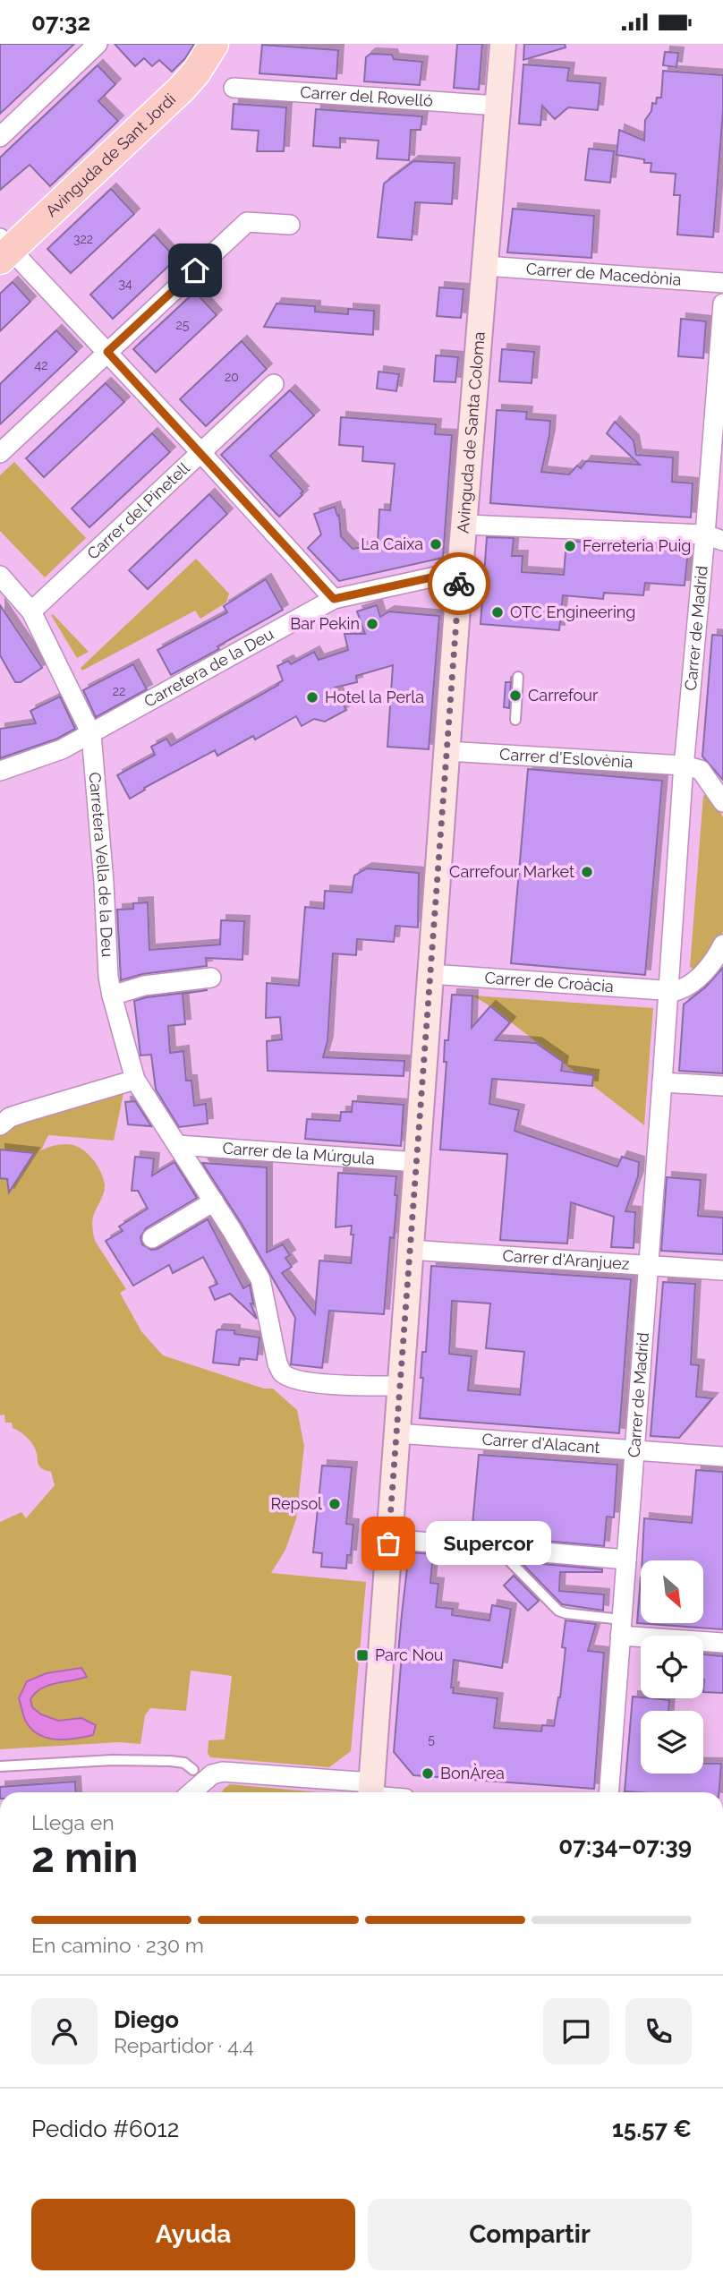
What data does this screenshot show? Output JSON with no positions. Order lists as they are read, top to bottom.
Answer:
{
  "streets": {
    "main road": ["Avinguda de Sant Jordi", "Avinguda de Santa Coloma"],
    "street": [
      "Carrer del Rovelló",
      "Carrer de Macedònia",
      "Carrer del Pinetell",
      "Carrer de Madrid",
      "Carretera de la Deu",
      "Carrer d'Eslovènia",
      "Carretera Vella de la Deu",
      "Carrer de Croàcia",
      "Carrer de la Múrgula",
      "Carrer d'Aranjuez",
      "Carrer d'Alacant"
    ]
  },
  "crossings": [
    ["Carrer del Rovelló", "Avinguda de Santa Coloma"],
    ["Carrer de Macedònia", "Avinguda de Santa Coloma"],
    ["Avinguda de Santa Coloma", "Carretera de la Deu"],
    ["Avinguda de Santa Coloma", "Carrer d'Eslovènia"],
    ["Avinguda de Santa Coloma", "Carretera Vella de la Deu"],
    ["Avinguda de Santa Coloma", "Carrer de Croàcia"],
    ["Avinguda de Santa Coloma", "Carrer de la Múrgula"],
    ["Avinguda de Santa Coloma", "Carrer d'Aranjuez"],
    ["Avinguda de Santa Coloma", "Carrer d'Alacant"],
    ["Carrer de Madrid", "Carrer d'Eslovènia"],
    ["Carrer de Madrid", "Carrer de Croàcia"],
    ["Carrer de Madrid", "Carrer d'Aranjuez"],
    ["Carrer de Madrid", "Carrer d'Alacant"],
    ["Carretera de la Deu", "Carretera Vella de la Deu"],
    ["Carretera Vella de la Deu", "Carrer de la Múrgula"]
  ],
  "places": {
    "other": [
      "La Caixa",
      "Ferreteria Puig",
      "OTC Engineering",
      "Bar Pekin",
      "Carrefour",
      "Hotel la Perla",
      "Carrefour Market",
      "Repsol",
      "Supercor",
      "BonÀrea"
    ],
    "transit": ["Parc Nou"]
  },
  "house_numbers": [
    "322",
    "34",
    "25",
    "42",
    "20",
    "22",
    "5"
  ],
  "north": "bottom right",
  "page": {
    "status": "07:32",
    "bubble": "Supercor",
    "heading": ["2 min", "Llega en", "07:34–07:39"],
    "panel": [
      "Diego",
      "Repartidor · 4.4",
      "Pedido #6012",
      "15.57 €"
    ],
    "bar": "En camino · 230 m",
    "buttons": ["Ayuda", "Compartir"]
  }
}
